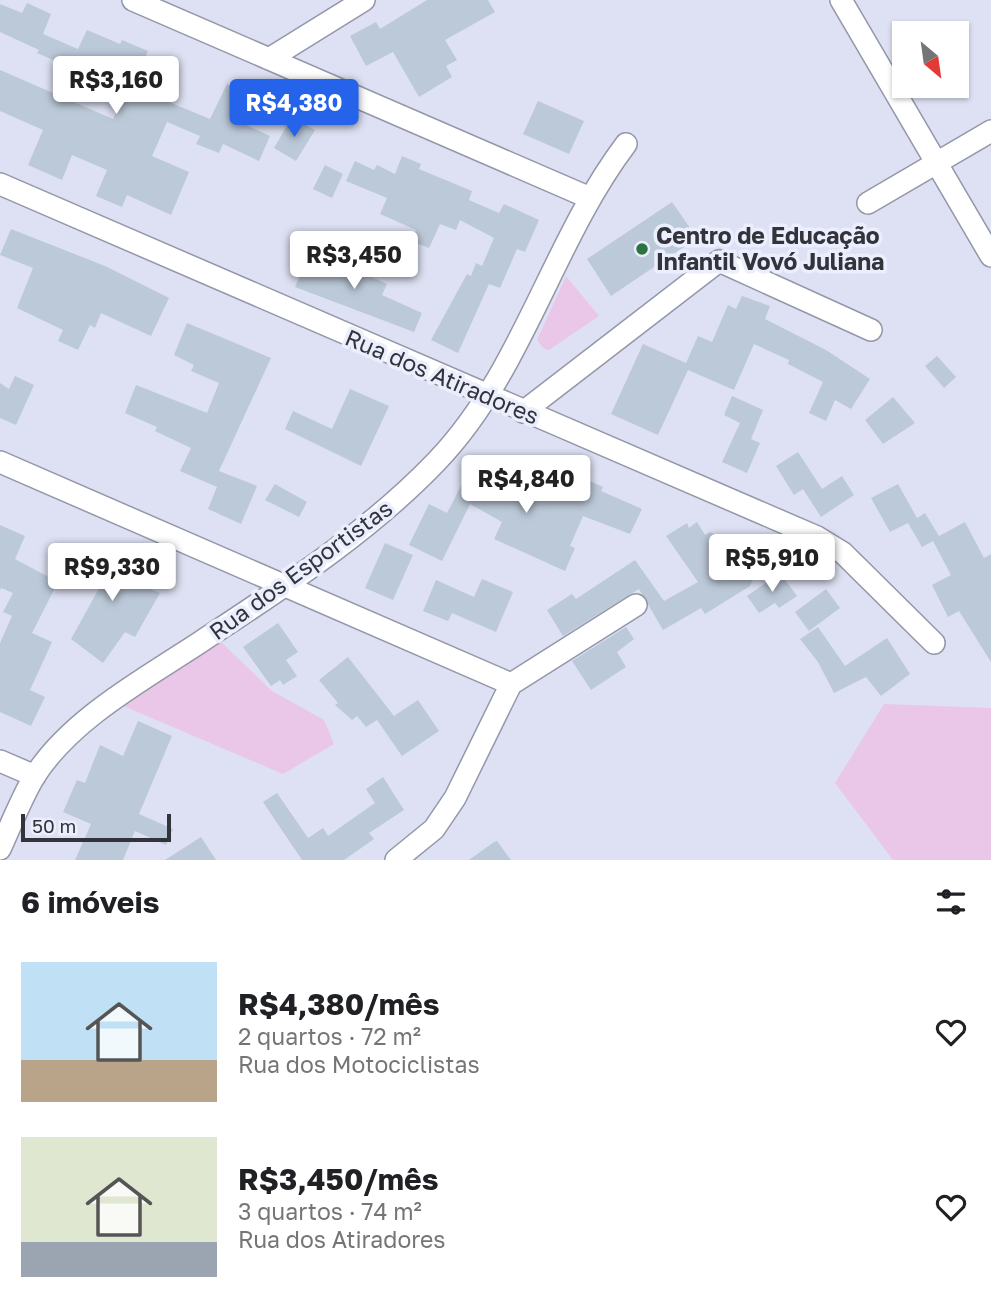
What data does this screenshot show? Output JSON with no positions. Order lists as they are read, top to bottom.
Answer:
{
  "streets": {
    "street": ["Rua dos Atiradores", "Rua dos Esportistas"]
  },
  "crossings": [
    ["Rua dos Atiradores", "Rua dos Esportistas"]
  ],
  "places": ["Centro de Educação Infantil Vovó Juliana"],
  "scale_bar": "50 m",
  "north": "bottom right",
  "page": {
    "price": [
      "R$3,160",
      "R$4,380",
      "R$3,450",
      "R$4,840",
      "R$5,910",
      "R$9,330"
    ],
    "scale": "50 m",
    "heading": "6 imóveis",
    "list": [
      {
        "name": "R$4,380/mês",
        "note": "2 quartos · 72 m² · Rua dos Motociclistas"
      },
      {
        "name": "R$3,450/mês",
        "note": "3 quartos · 74 m² · Rua dos Atiradores"
      }
    ]
  }
}
